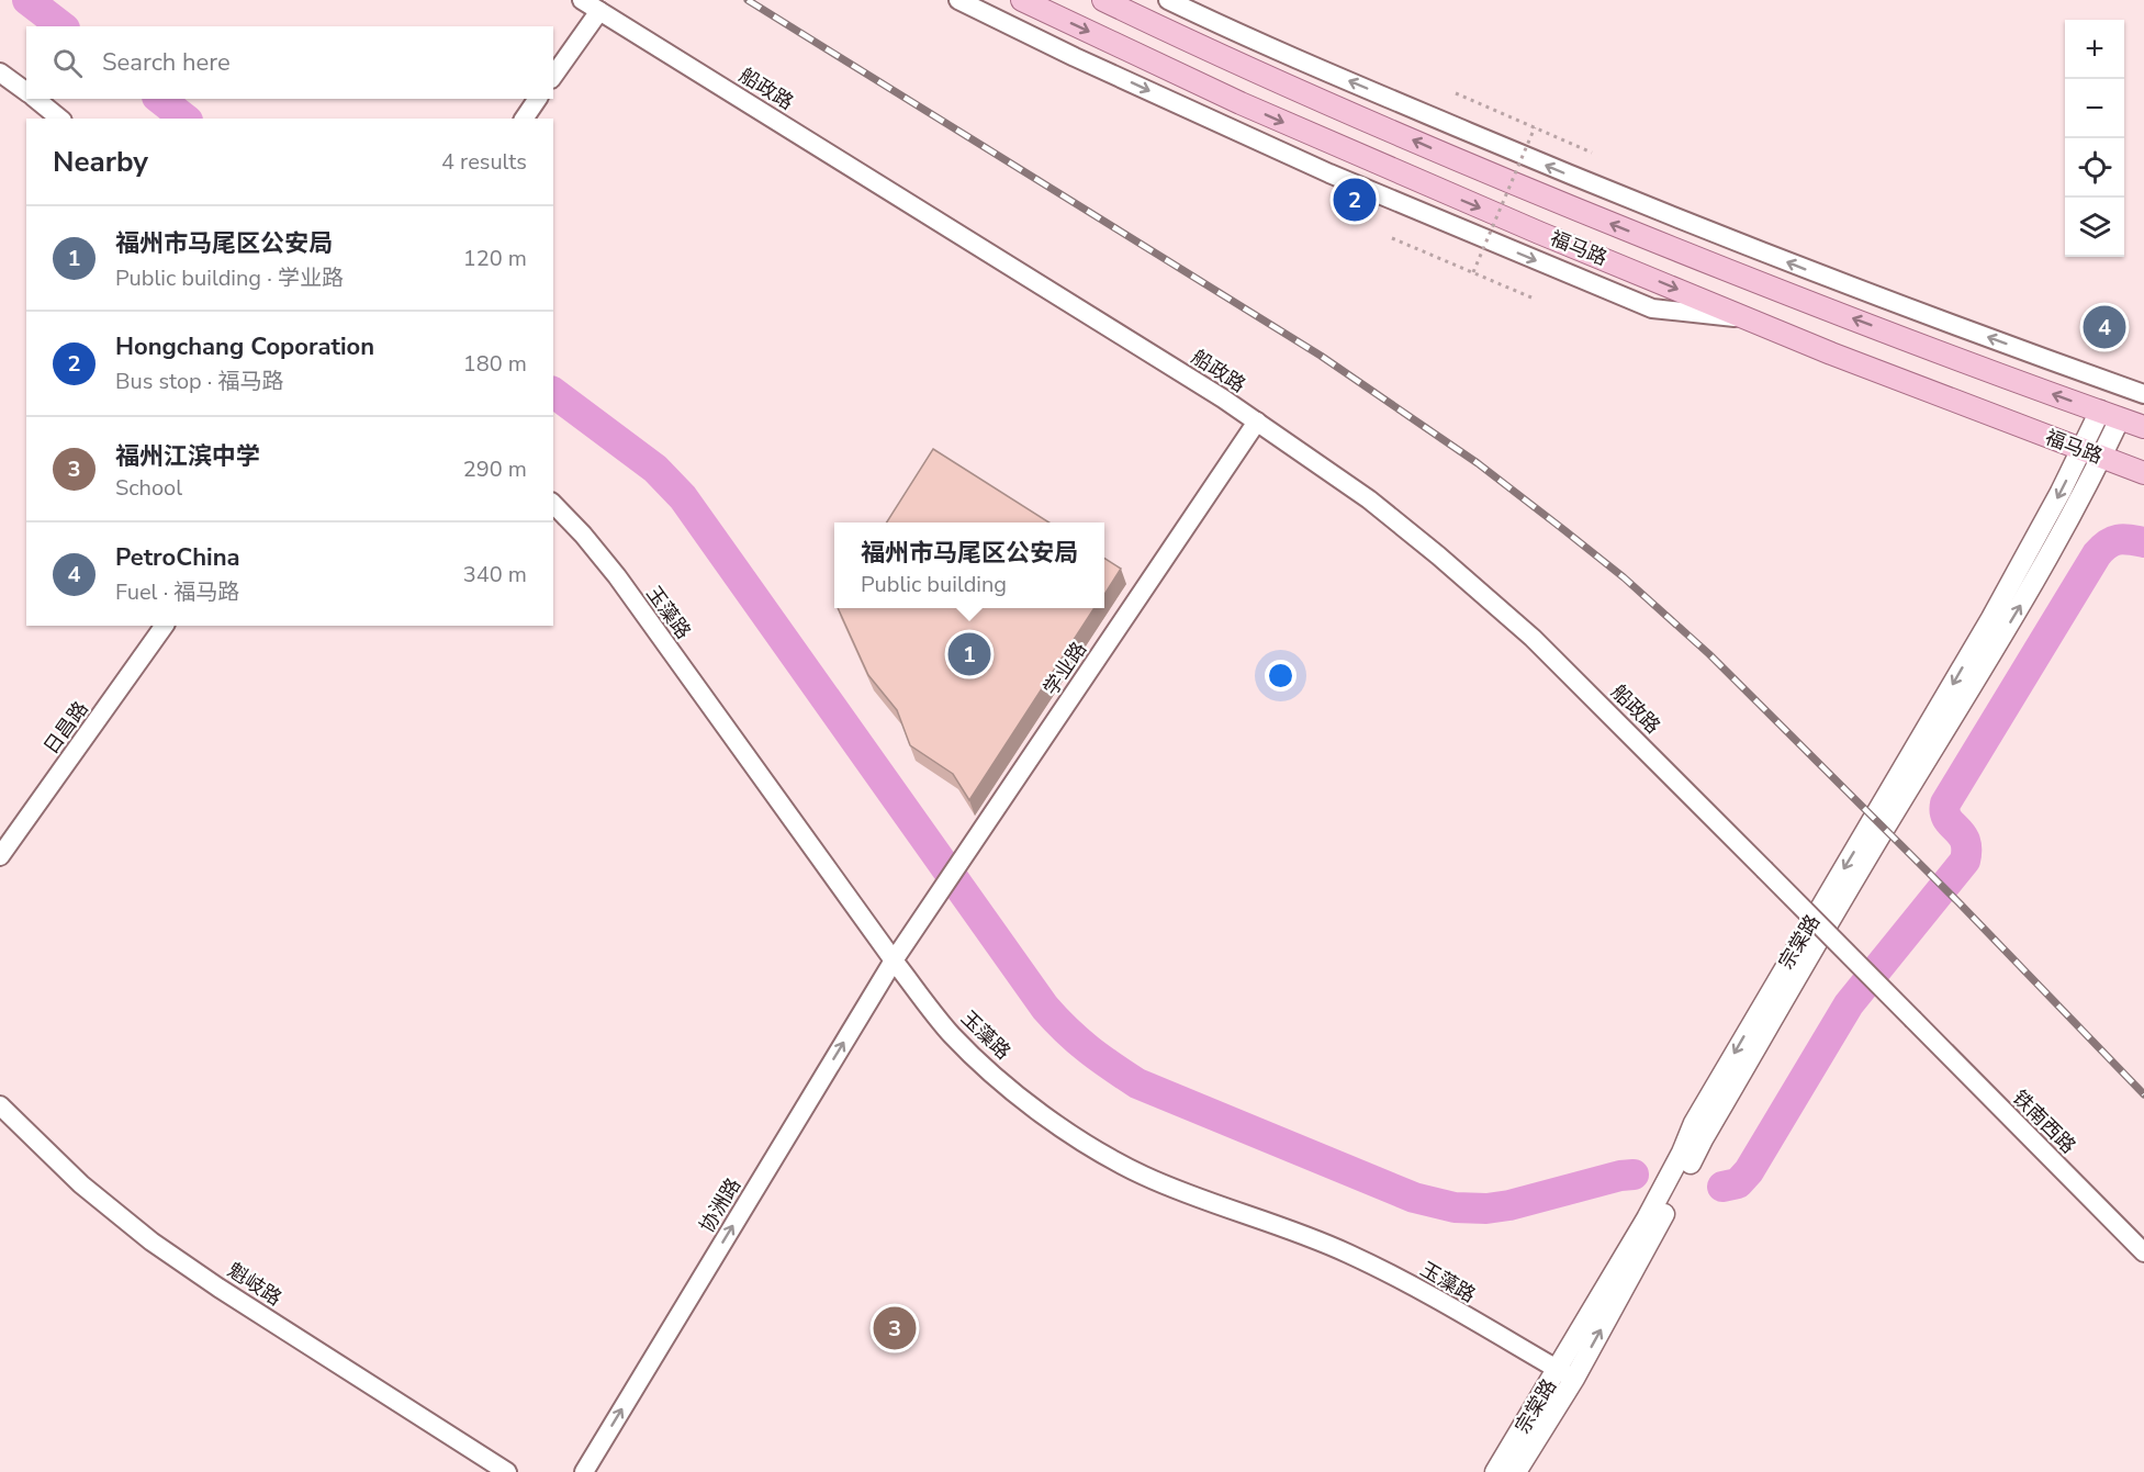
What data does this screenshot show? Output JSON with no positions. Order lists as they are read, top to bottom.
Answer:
{
  "streets": {
    "main road": ["福马路", "宗棠路"],
    "street": [
      "船政路",
      "玉藻路",
      "学业路",
      "日昌路",
      "铁南西路",
      "协洲路",
      "魁岐路"
    ]
  },
  "crossings": [
    ["船政路", "学业路"],
    ["船政路", "铁南西路"],
    ["福马路", "宗棠路"],
    ["玉藻路", "宗棠路"],
    ["玉藻路", "协洲路"],
    ["学业路", "协洲路"]
  ],
  "one_way": ["协洲路"],
  "page": {
    "map_buttons": ["+", "−"],
    "search": "Search here",
    "heading": ["Nearby", "4 results"],
    "pins": [
      "2",
      "4",
      "1",
      "3"
    ],
    "list": [
      {
        "mark": "1",
        "name": "福州市马尾区公安局",
        "note": "Public building · 学业路",
        "value": "120 m"
      },
      {
        "mark": "2",
        "name": "Hongchang Coporation",
        "note": "Bus stop · 福马路",
        "value": "180 m"
      },
      {
        "mark": "3",
        "name": "福州江滨中学",
        "note": "School",
        "value": "290 m"
      },
      {
        "mark": "4",
        "name": "PetroChina",
        "note": "Fuel · 福马路",
        "value": "340 m"
      }
    ],
    "popup": ["福州市马尾区公安局", "Public building"]
  }
}
